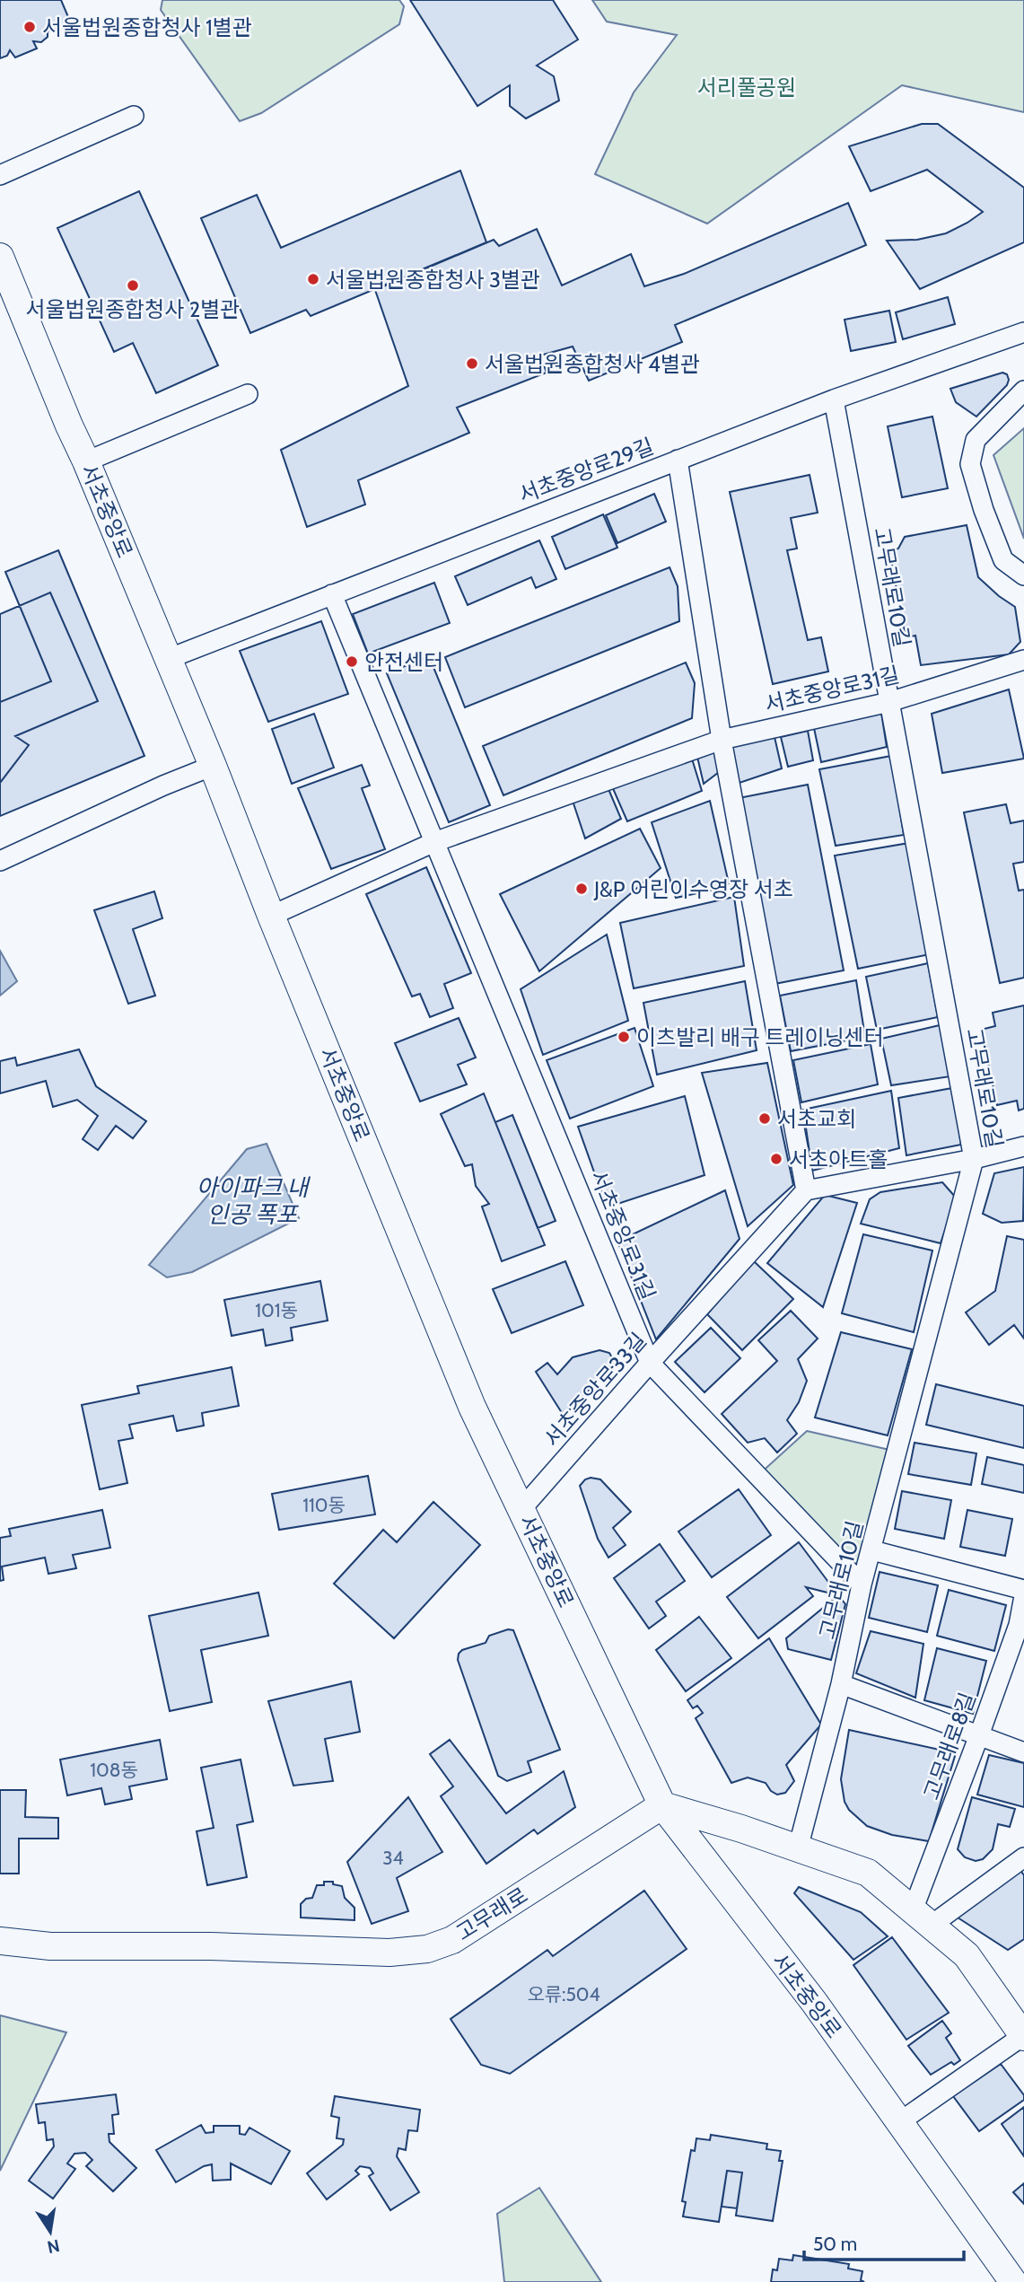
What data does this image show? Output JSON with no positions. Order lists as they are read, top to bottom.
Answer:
{
  "streets": {
    "main road": ["서초중앙로", "고무래로"],
    "street": [
      "서초중앙로29길",
      "고무래로10길",
      "서초중앙로31길",
      "서초중앙로33길",
      "고무래로8길"
    ]
  },
  "crossings": [
    ["서초중앙로29길", "서초중앙로"],
    ["서초중앙로29길", "고무래로10길"],
    ["서초중앙로29길", "서초중앙로31길"],
    ["서초중앙로", "서초중앙로31길"],
    ["서초중앙로", "서초중앙로33길"],
    ["서초중앙로", "고무래로"],
    ["고무래로10길", "서초중앙로31길"],
    ["서초중앙로31길", "서초중앙로33길"]
  ],
  "water": ["아이파크 내 인공 폭포"],
  "parks": ["서리풀공원"],
  "places": [
    "서울법원종합청사 1별관",
    "서울법원종합청사 3별관",
    "서울법원종합청사 2별관",
    "서울법원종합청사 4별관",
    "안전센터",
    "J&P 어린이수영장 서초",
    "이츠발리 배구 트레이닝센터",
    "서초교회",
    "서초아트홀"
  ],
  "house_numbers": [
    "101동",
    "110동",
    "108동",
    "34",
    "오류:504"
  ],
  "scale_bar": "50 m",
  "north": "bottom"
}
